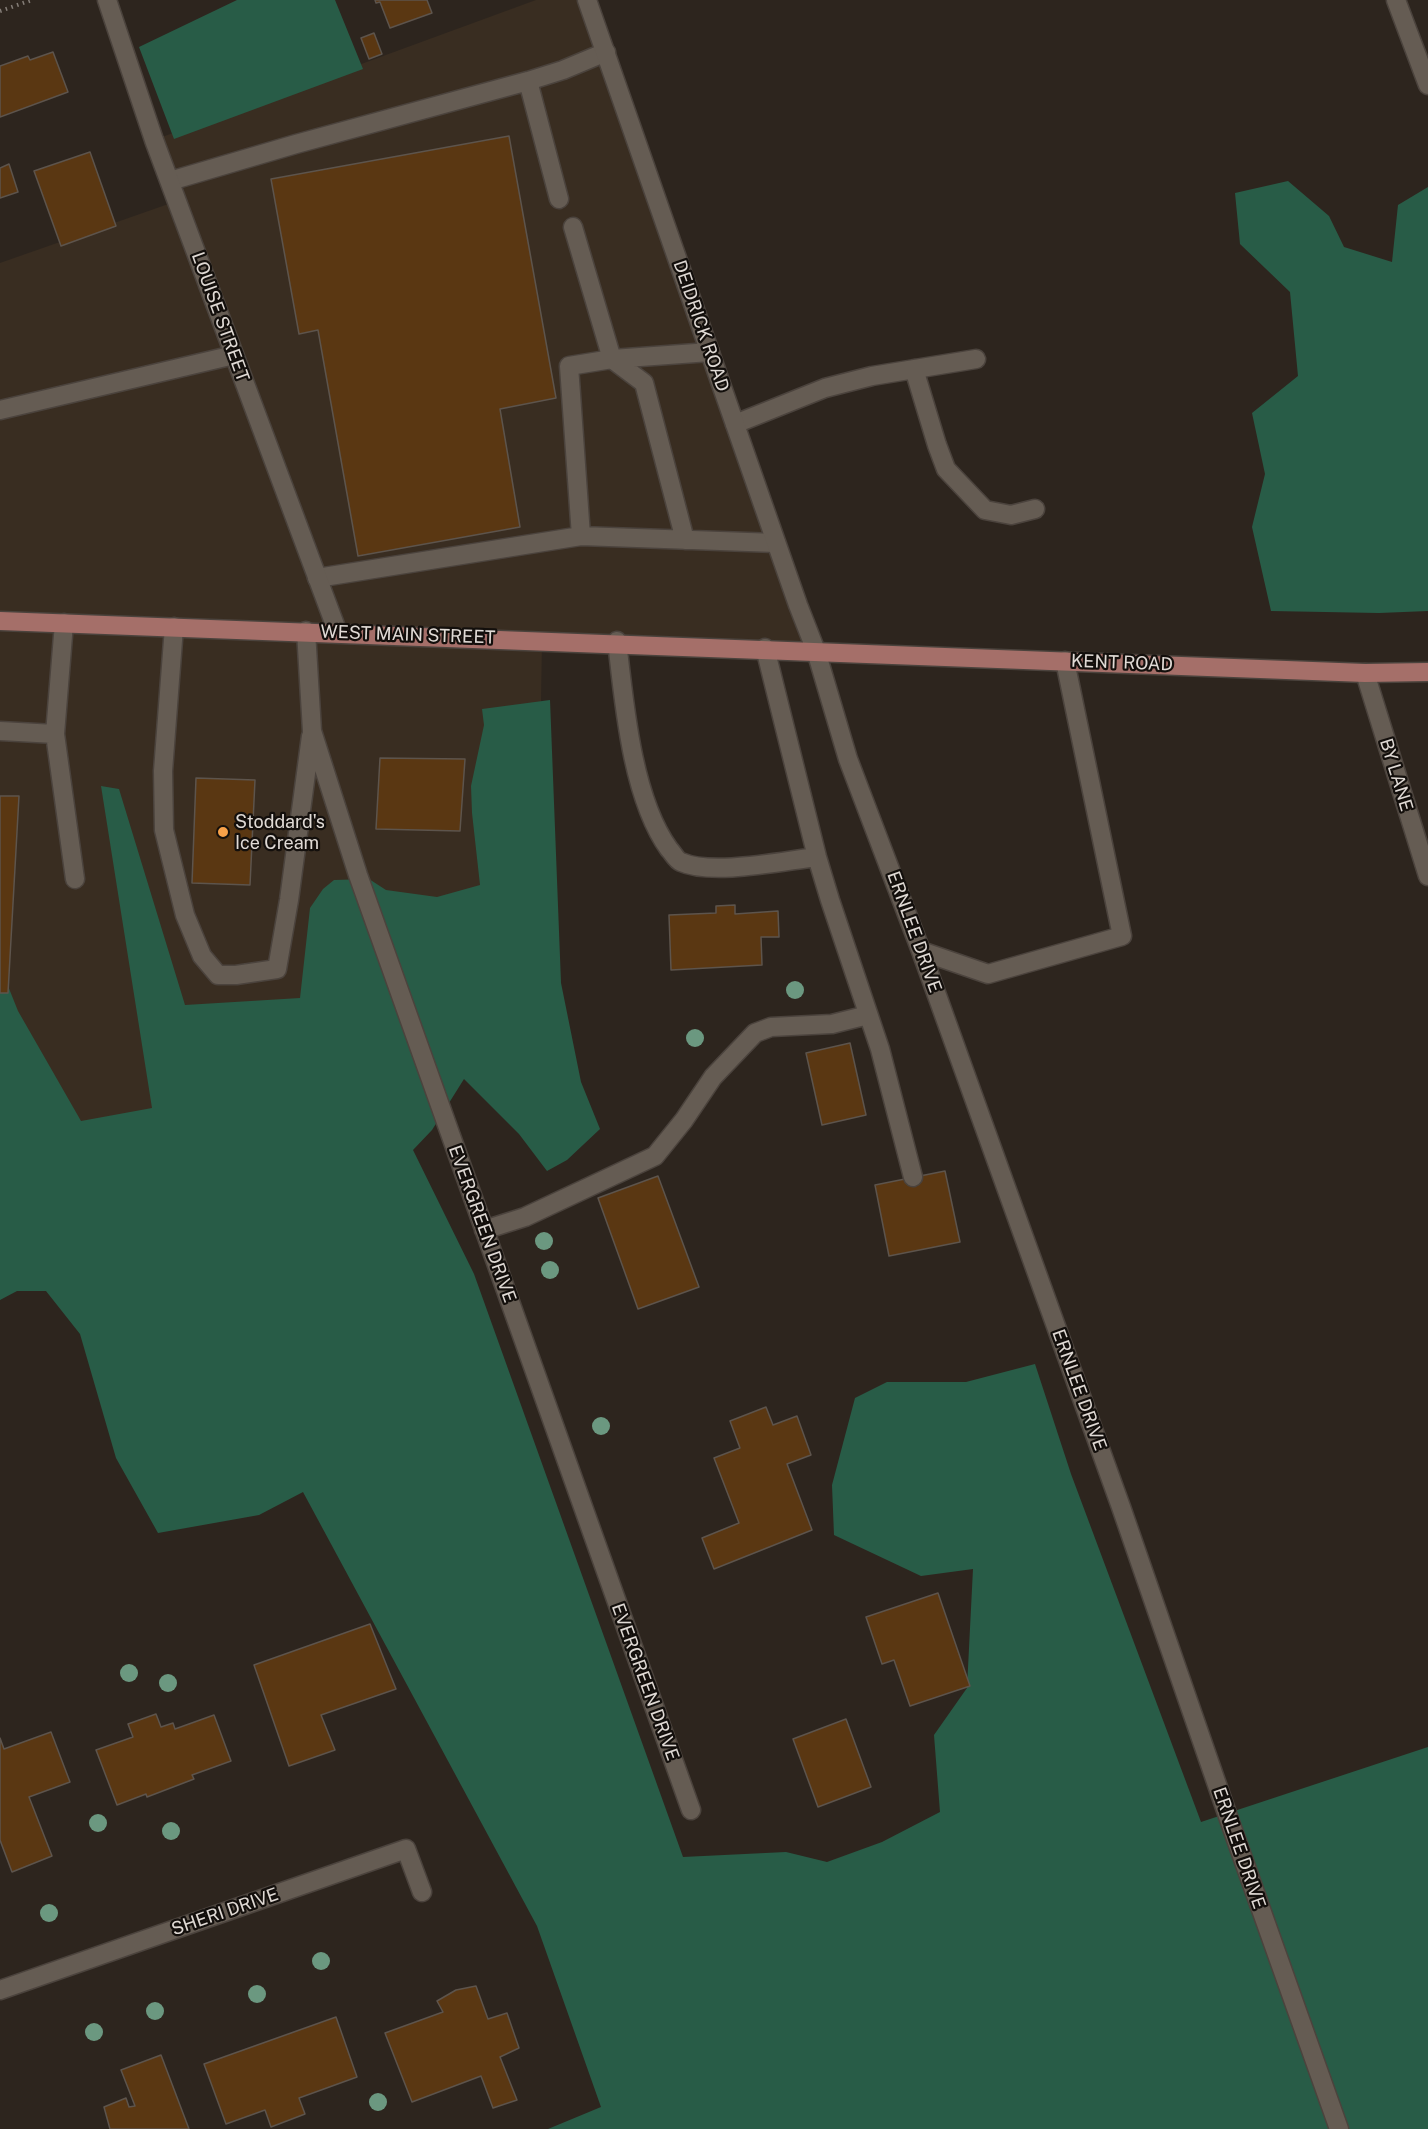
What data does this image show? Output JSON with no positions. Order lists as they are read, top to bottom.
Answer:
{
  "streets": {
    "main road": ["WEST MAIN STREET", "KENT ROAD"],
    "street": [
      "LOUISE STREET",
      "DEIDRICK ROAD",
      "BY LANE",
      "ERNLEE DRIVE",
      "EVERGREEN DRIVE",
      "SHERI DRIVE"
    ]
  },
  "crossings": [
    ["LOUISE STREET", "WEST MAIN STREET"],
    ["DEIDRICK ROAD", "WEST MAIN STREET"],
    ["DEIDRICK ROAD", "KENT ROAD"],
    ["DEIDRICK ROAD", "ERNLEE DRIVE"],
    ["WEST MAIN STREET", "KENT ROAD"],
    ["WEST MAIN STREET", "ERNLEE DRIVE"],
    ["WEST MAIN STREET", "EVERGREEN DRIVE"],
    ["KENT ROAD", "BY LANE"],
    ["KENT ROAD", "ERNLEE DRIVE"]
  ],
  "places": ["Stoddard's Ice Cream"]
}
